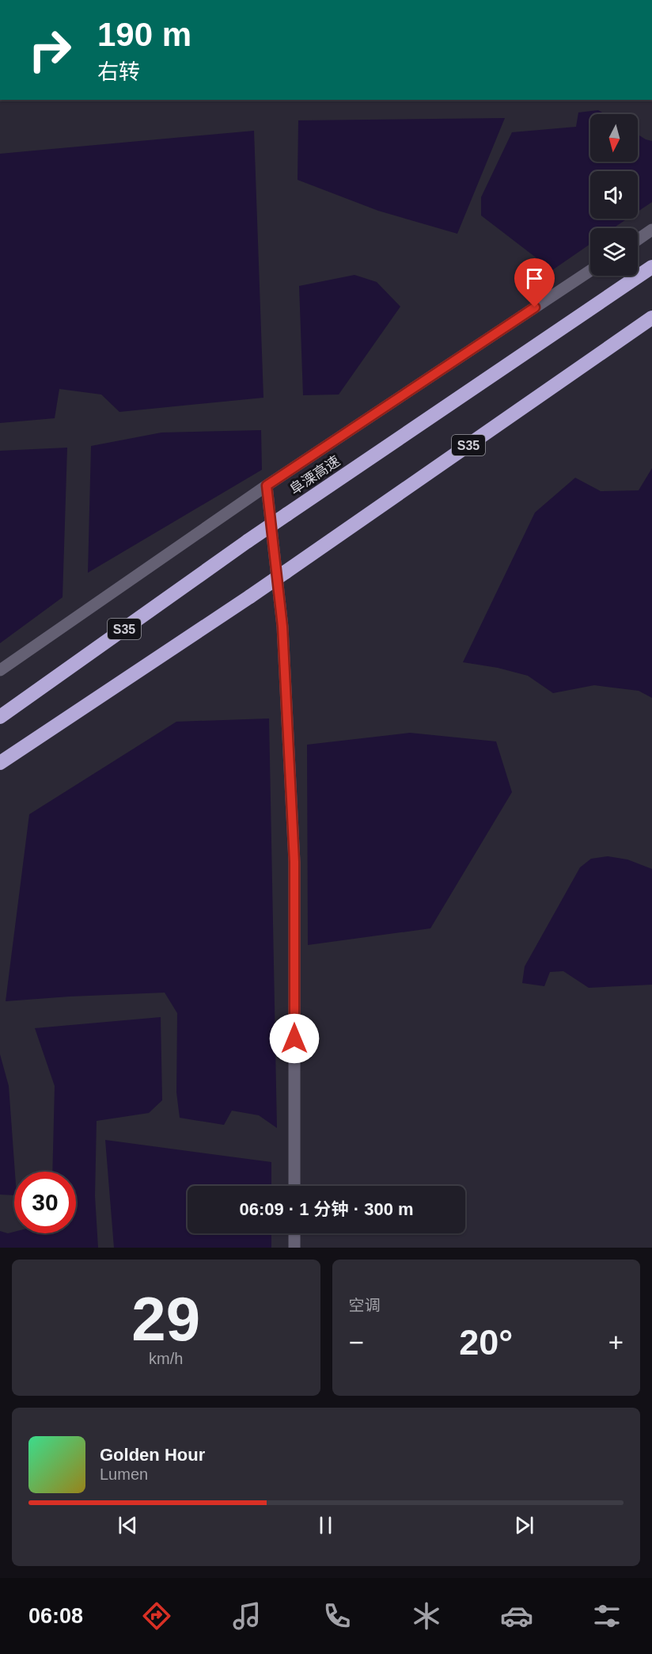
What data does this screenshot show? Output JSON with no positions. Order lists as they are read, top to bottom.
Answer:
{
  "streets": {
    "highway": ["S35", "阜溧高速"]
  },
  "north": "bottom",
  "page": {
    "turn": ["190 m", "右转"],
    "limit": "30",
    "trip": "06:09 · 1 分钟 · 300 m",
    "tile": [
      ["29", "km/h"],
      "空调"
    ],
    "heat": ["−", "20°", "+"],
    "song": ["Golden Hour", "Lumen"],
    "tabs": "06:08"
  }
}
